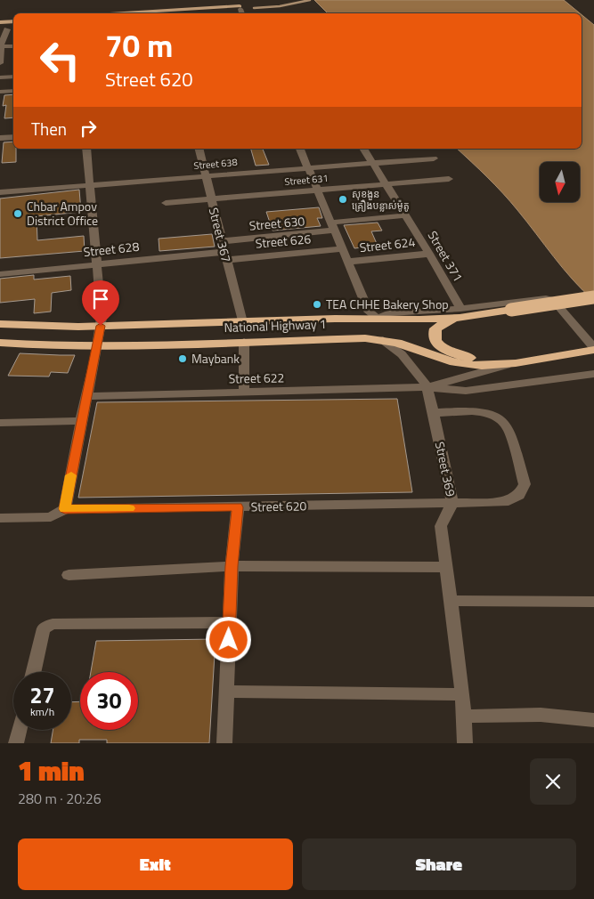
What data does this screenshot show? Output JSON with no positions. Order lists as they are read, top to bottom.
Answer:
{
  "streets": {
    "highway": ["National Highway 1"],
    "street": [
      "Street 638",
      "Street 631",
      "Street 630",
      "Street 367",
      "Street 626",
      "Street 624",
      "Street 628",
      "Street 371",
      "Street 622",
      "Street 369",
      "Street 620"
    ]
  },
  "crossings": [
    ["Street 638", "Street 367"],
    ["Street 638", "Street 371"],
    ["Street 631", "Street 367"],
    ["Street 631", "Street 371"],
    ["Street 630", "Street 367"],
    ["Street 630", "Street 371"],
    ["Street 367", "Street 626"],
    ["Street 367", "Street 628"],
    ["Street 367", "National Highway 1"],
    ["Street 626", "Street 628"],
    ["Street 624", "Street 371"],
    ["Street 371", "National Highway 1"],
    ["Street 622", "Street 369"],
    ["Street 369", "Street 620"]
  ],
  "places": [
    "សុខងួន គ្រឿងបន្លាស់ម៉ូតូ",
    "Chbar Ampov District Office",
    "TEA CHHE Bakery Shop",
    "Maybank"
  ],
  "north": "bottom",
  "page": {
    "turn": ["70 m", "Street 620"],
    "then": "Then",
    "speed": "27 km/h",
    "limit": "30",
    "heading": ["1 min", "280 m · 20:26"],
    "buttons": ["Exit", "Share"]
  }
}
